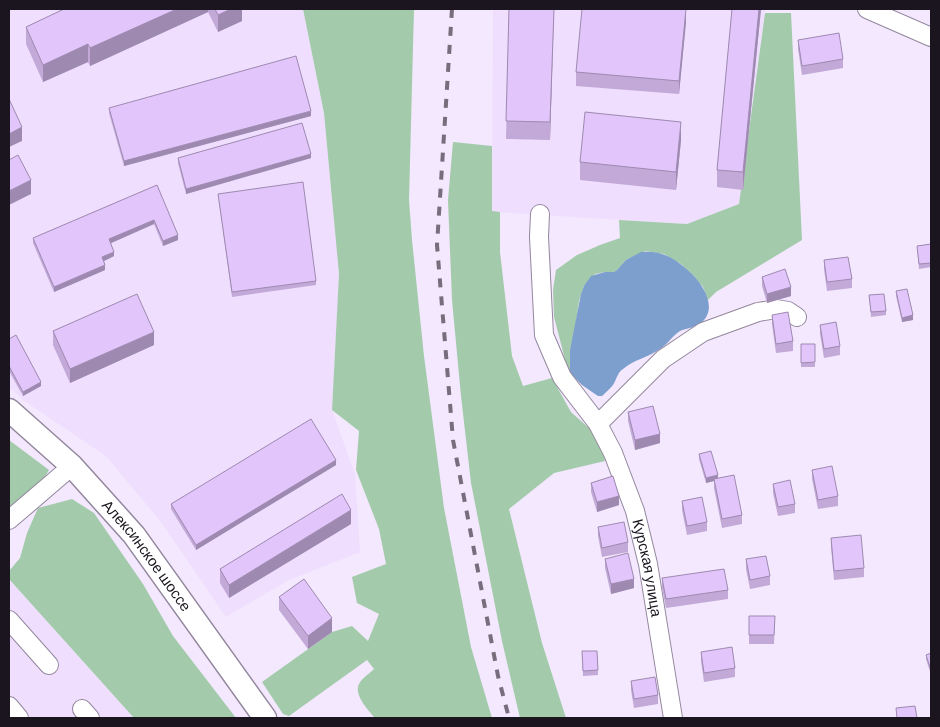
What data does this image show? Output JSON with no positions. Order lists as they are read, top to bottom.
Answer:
{
  "streets": {
    "main road": ["Алексинское шоссе"],
    "street": ["Курская улица"]
  }
}
